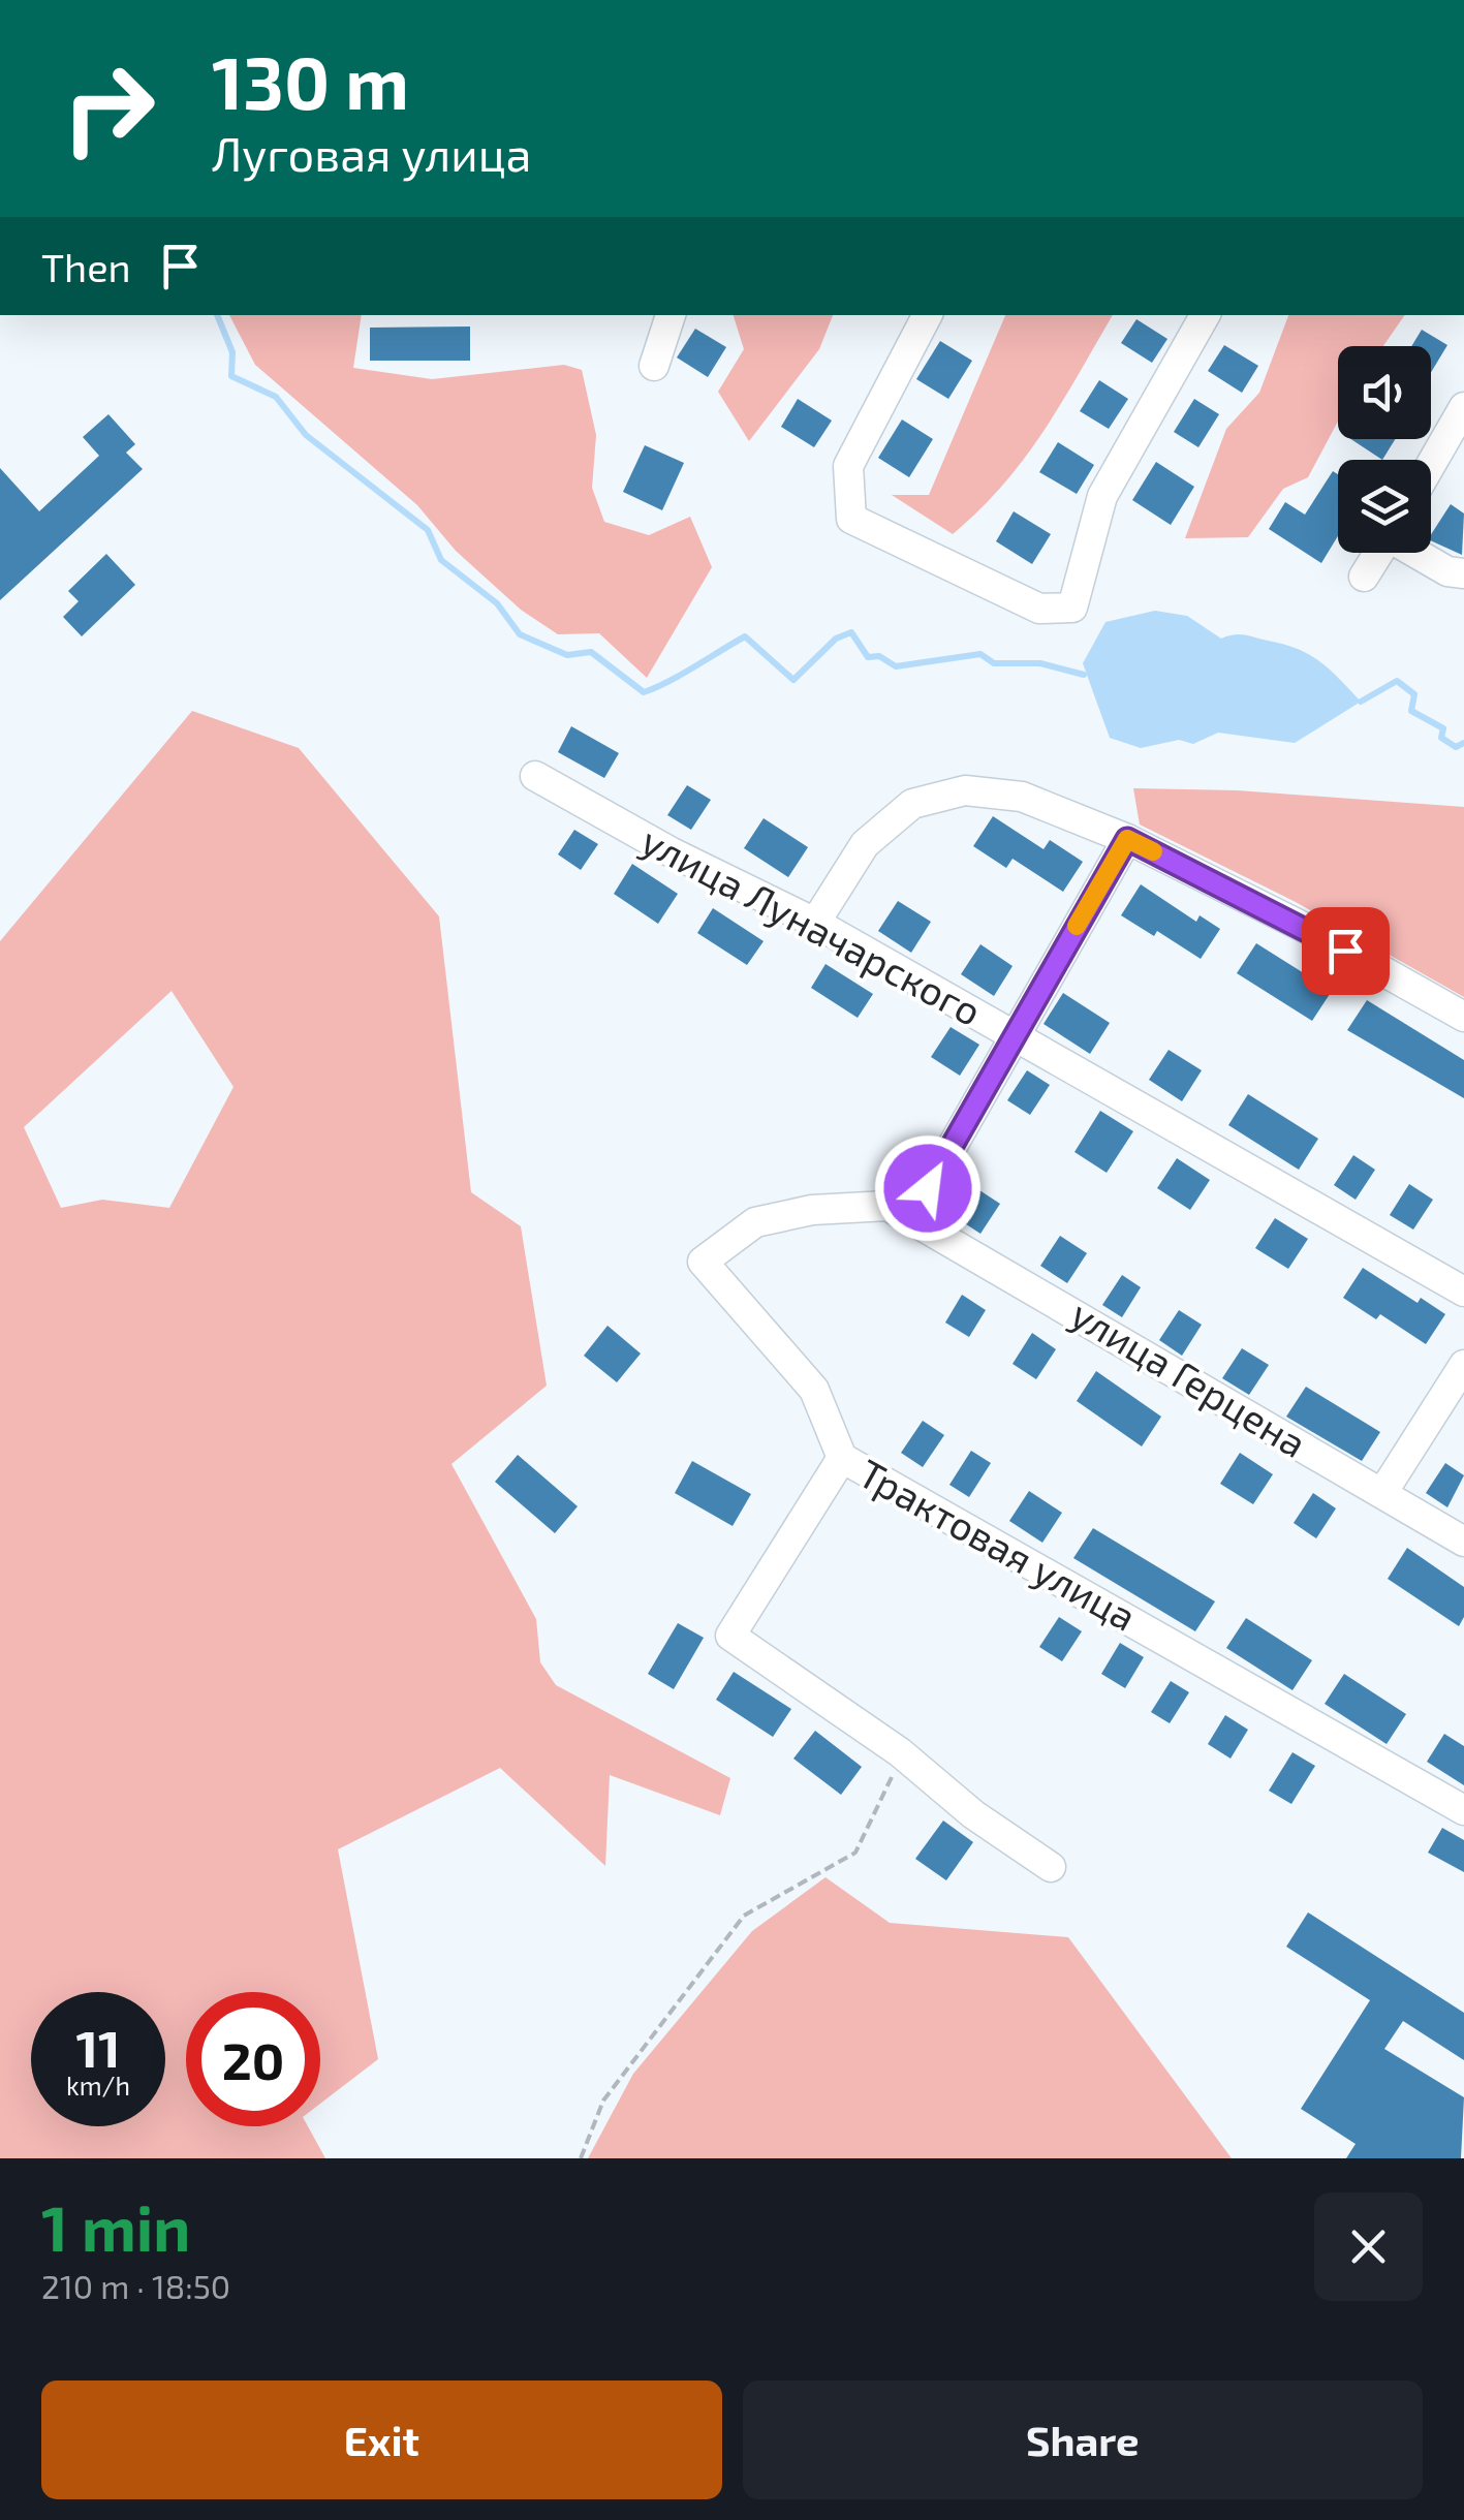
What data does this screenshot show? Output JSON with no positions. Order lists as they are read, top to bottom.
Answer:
{
  "streets": {
    "street": ["улица Луначарского", "улица Герцена", "Трактовая улица"]
  },
  "crossings": [
    ["улица Герцена", "Трактовая улица"]
  ],
  "page": {
    "turn": ["130 m", "Луговая улица"],
    "then": "Then",
    "speed": "11 km/h",
    "limit": "20",
    "heading": ["1 min", "210 m · 18:50"],
    "buttons": ["Exit", "Share"]
  }
}
